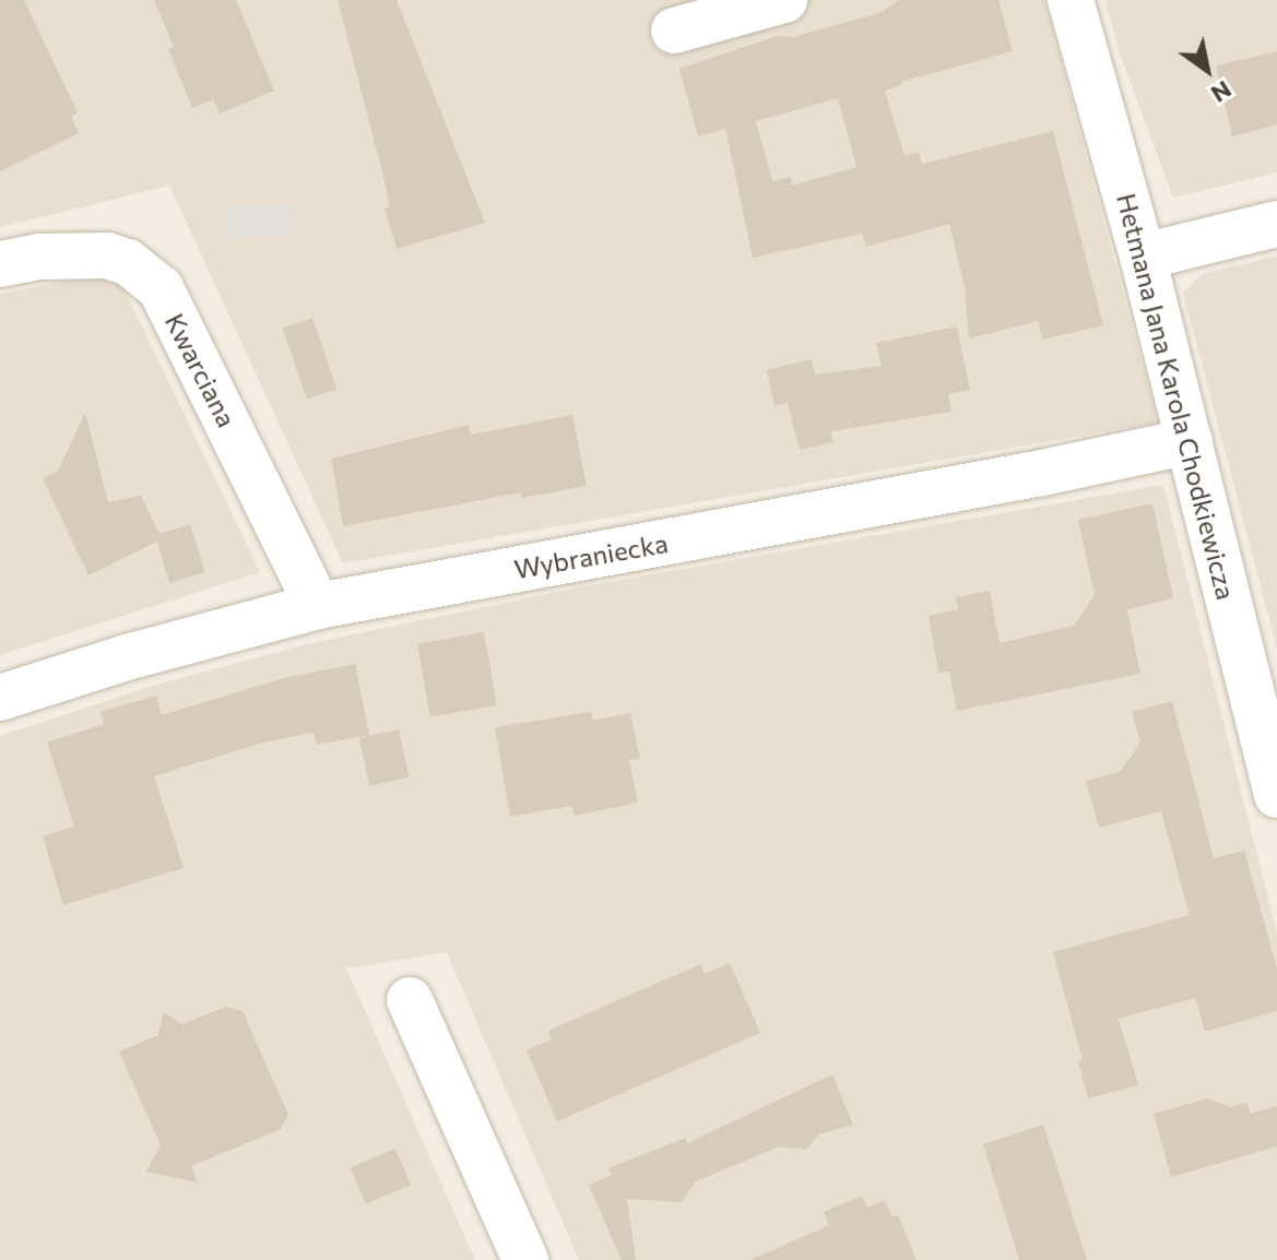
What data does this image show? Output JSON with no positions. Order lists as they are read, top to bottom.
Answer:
{
  "streets": {
    "street": ["Kwarciana", "Hetmana Jana Karola Chodkiewicza", "Wybraniecka"]
  },
  "crossings": [
    ["Kwarciana", "Wybraniecka"],
    ["Hetmana Jana Karola Chodkiewicza", "Wybraniecka"]
  ],
  "north": "bottom right"
}
